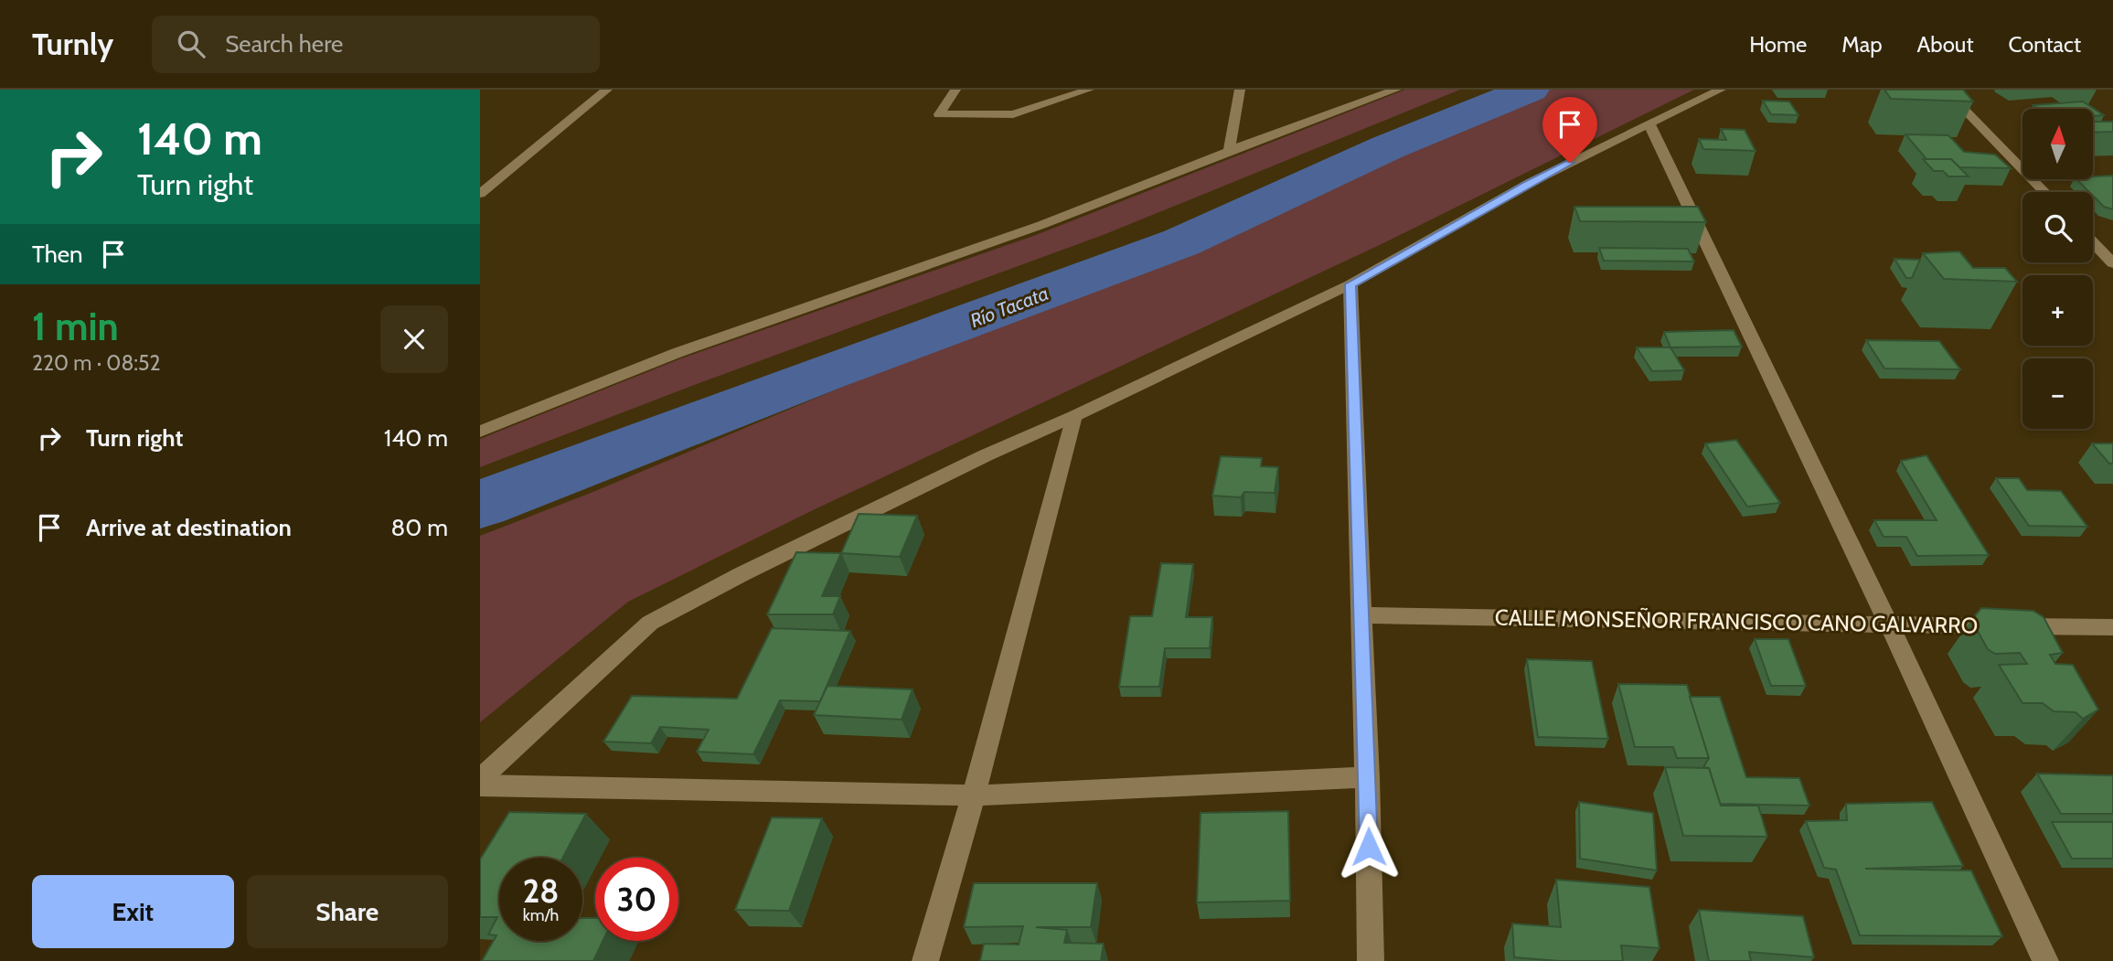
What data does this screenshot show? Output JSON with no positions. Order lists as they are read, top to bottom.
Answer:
{
  "streets": {
    "street": ["CALLE MONSEÑOR FRANCISCO CANO GALVARRO"]
  },
  "water": ["Río Tacata"],
  "north": "top",
  "page": {
    "header": "Turnly",
    "search": "Search here",
    "nav": [
      "Home",
      "Map",
      "About",
      "Contact"
    ],
    "turn": ["140 m", "Turn right"],
    "map_buttons": ["+", "−"],
    "then": "Then",
    "heading": ["1 min", "220 m · 08:52"],
    "list": [
      {
        "name": "Turn right",
        "value": "140 m"
      },
      {
        "name": "Arrive at destination",
        "value": "80 m"
      }
    ],
    "speed": "28 km/h",
    "limit": "30",
    "buttons": ["Exit", "Share"]
  }
}
